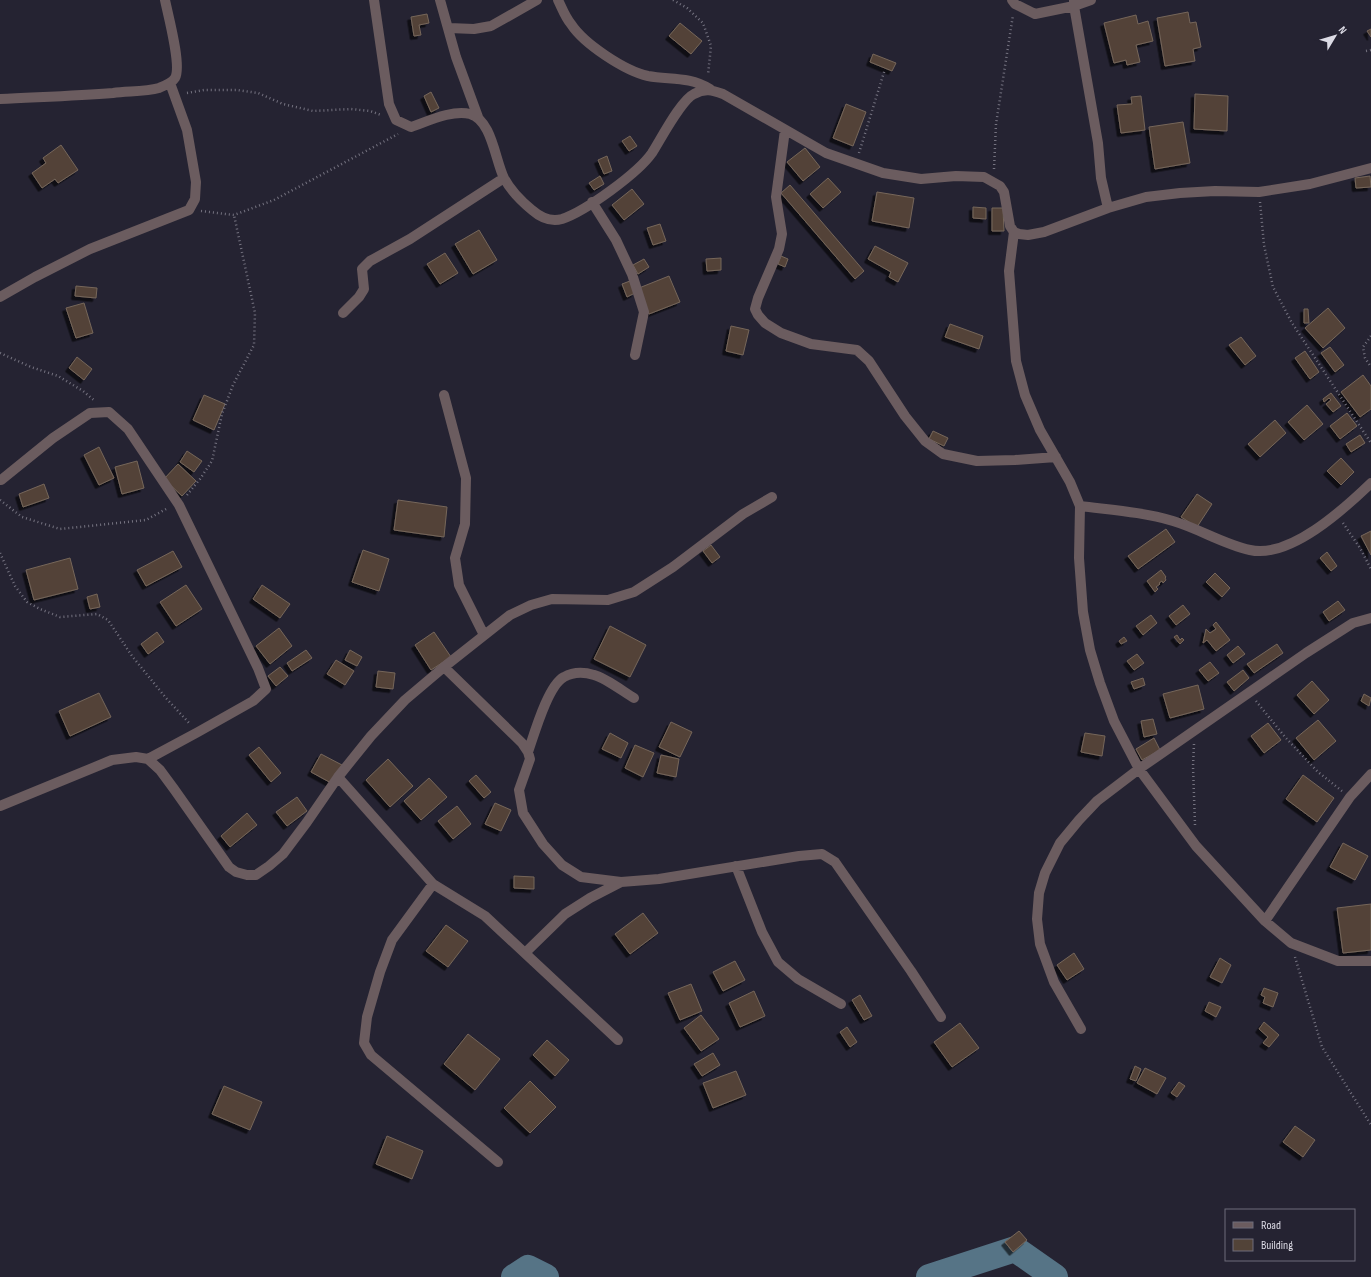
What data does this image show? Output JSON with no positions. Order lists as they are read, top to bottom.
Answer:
{
  "legend": ["Road", "Building"],
  "north": "top right"
}
